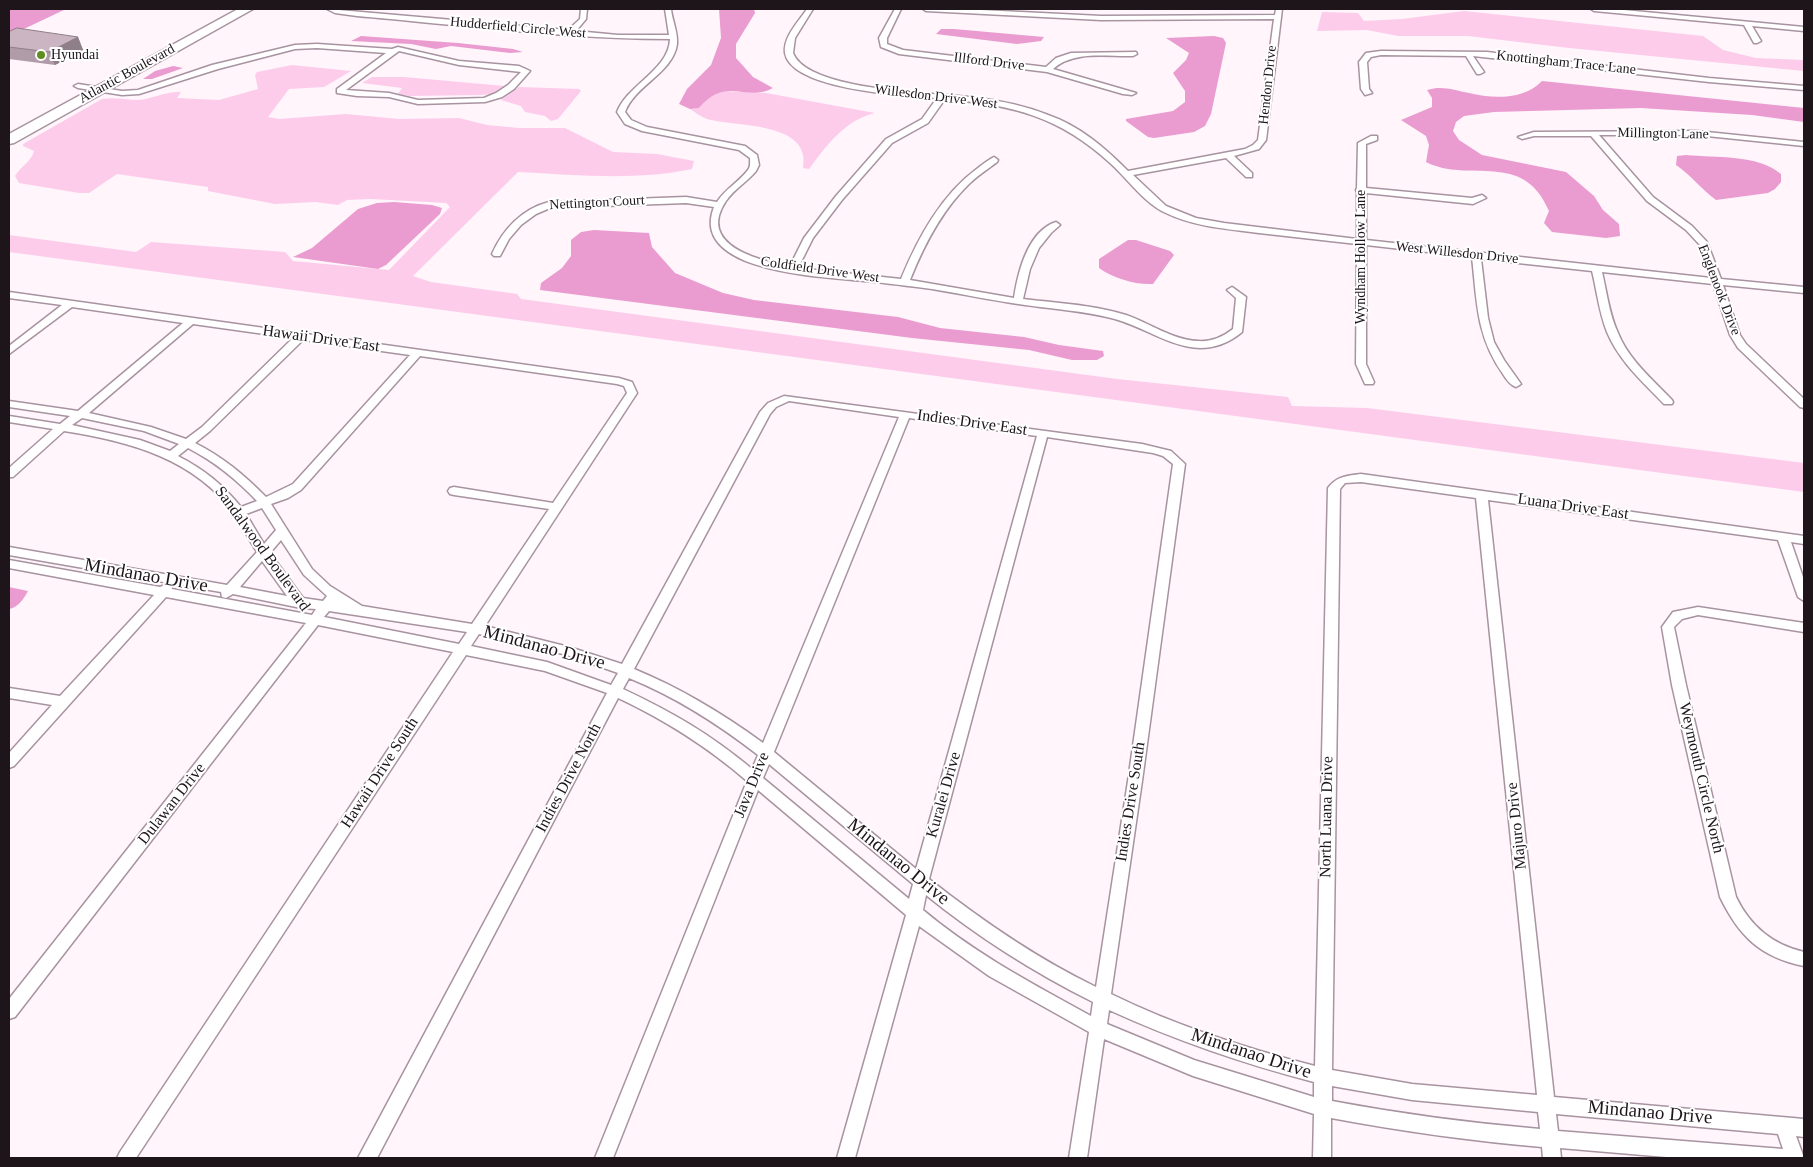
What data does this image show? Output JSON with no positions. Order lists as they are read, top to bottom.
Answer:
{
  "streets": {
    "highway": ["Atlantic Boulevard"],
    "street": [
      "Hudderfield Circle West",
      "Illford Drive",
      "Knottingham Trace Lane",
      "Hendon Drive",
      "Willesdon Drive West",
      "Millington Lane",
      "Nettington Court",
      "West Willesdon Drive",
      "Wyndham Hollow Lane",
      "Coldfield Drive West",
      "Englenook Drive",
      "Hawaii Drive East",
      "Indies Drive East",
      "Luana Drive East",
      "Sandalwood Boulevard",
      "Mindanao Drive",
      "Hawaii Drive South",
      "Indies Drive North",
      "Weymouth Circle North",
      "Java Drive",
      "Kuralei Drive",
      "Indies Drive South",
      "Dulawan Drive",
      "North Luana Drive",
      "Majuro Drive"
    ]
  },
  "crossings": [
    ["Hendon Drive", "Willesdon Drive West"],
    ["Hendon Drive", "West Willesdon Drive"],
    ["Willesdon Drive West", "West Willesdon Drive"],
    ["Millington Lane", "Englenook Drive"],
    ["Nettington Court", "Coldfield Drive West"],
    ["West Willesdon Drive", "Wyndham Hollow Lane"],
    ["West Willesdon Drive", "Englenook Drive"],
    ["Hawaii Drive East", "Hawaii Drive South"],
    ["Indies Drive East", "Indies Drive North"],
    ["Indies Drive East", "Java Drive"],
    ["Indies Drive East", "Kuralei Drive"],
    ["Indies Drive East", "Indies Drive South"],
    ["Luana Drive East", "North Luana Drive"],
    ["Luana Drive East", "Majuro Drive"],
    ["Sandalwood Boulevard", "Mindanao Drive"],
    ["Sandalwood Boulevard", "Dulawan Drive"],
    ["Mindanao Drive", "Hawaii Drive South"],
    ["Mindanao Drive", "Indies Drive North"],
    ["Mindanao Drive", "Java Drive"],
    ["Mindanao Drive", "Kuralei Drive"],
    ["Mindanao Drive", "Indies Drive South"],
    ["Mindanao Drive", "Dulawan Drive"],
    ["Mindanao Drive", "North Luana Drive"],
    ["Mindanao Drive", "Majuro Drive"]
  ],
  "places": ["Hyundai"]
}
